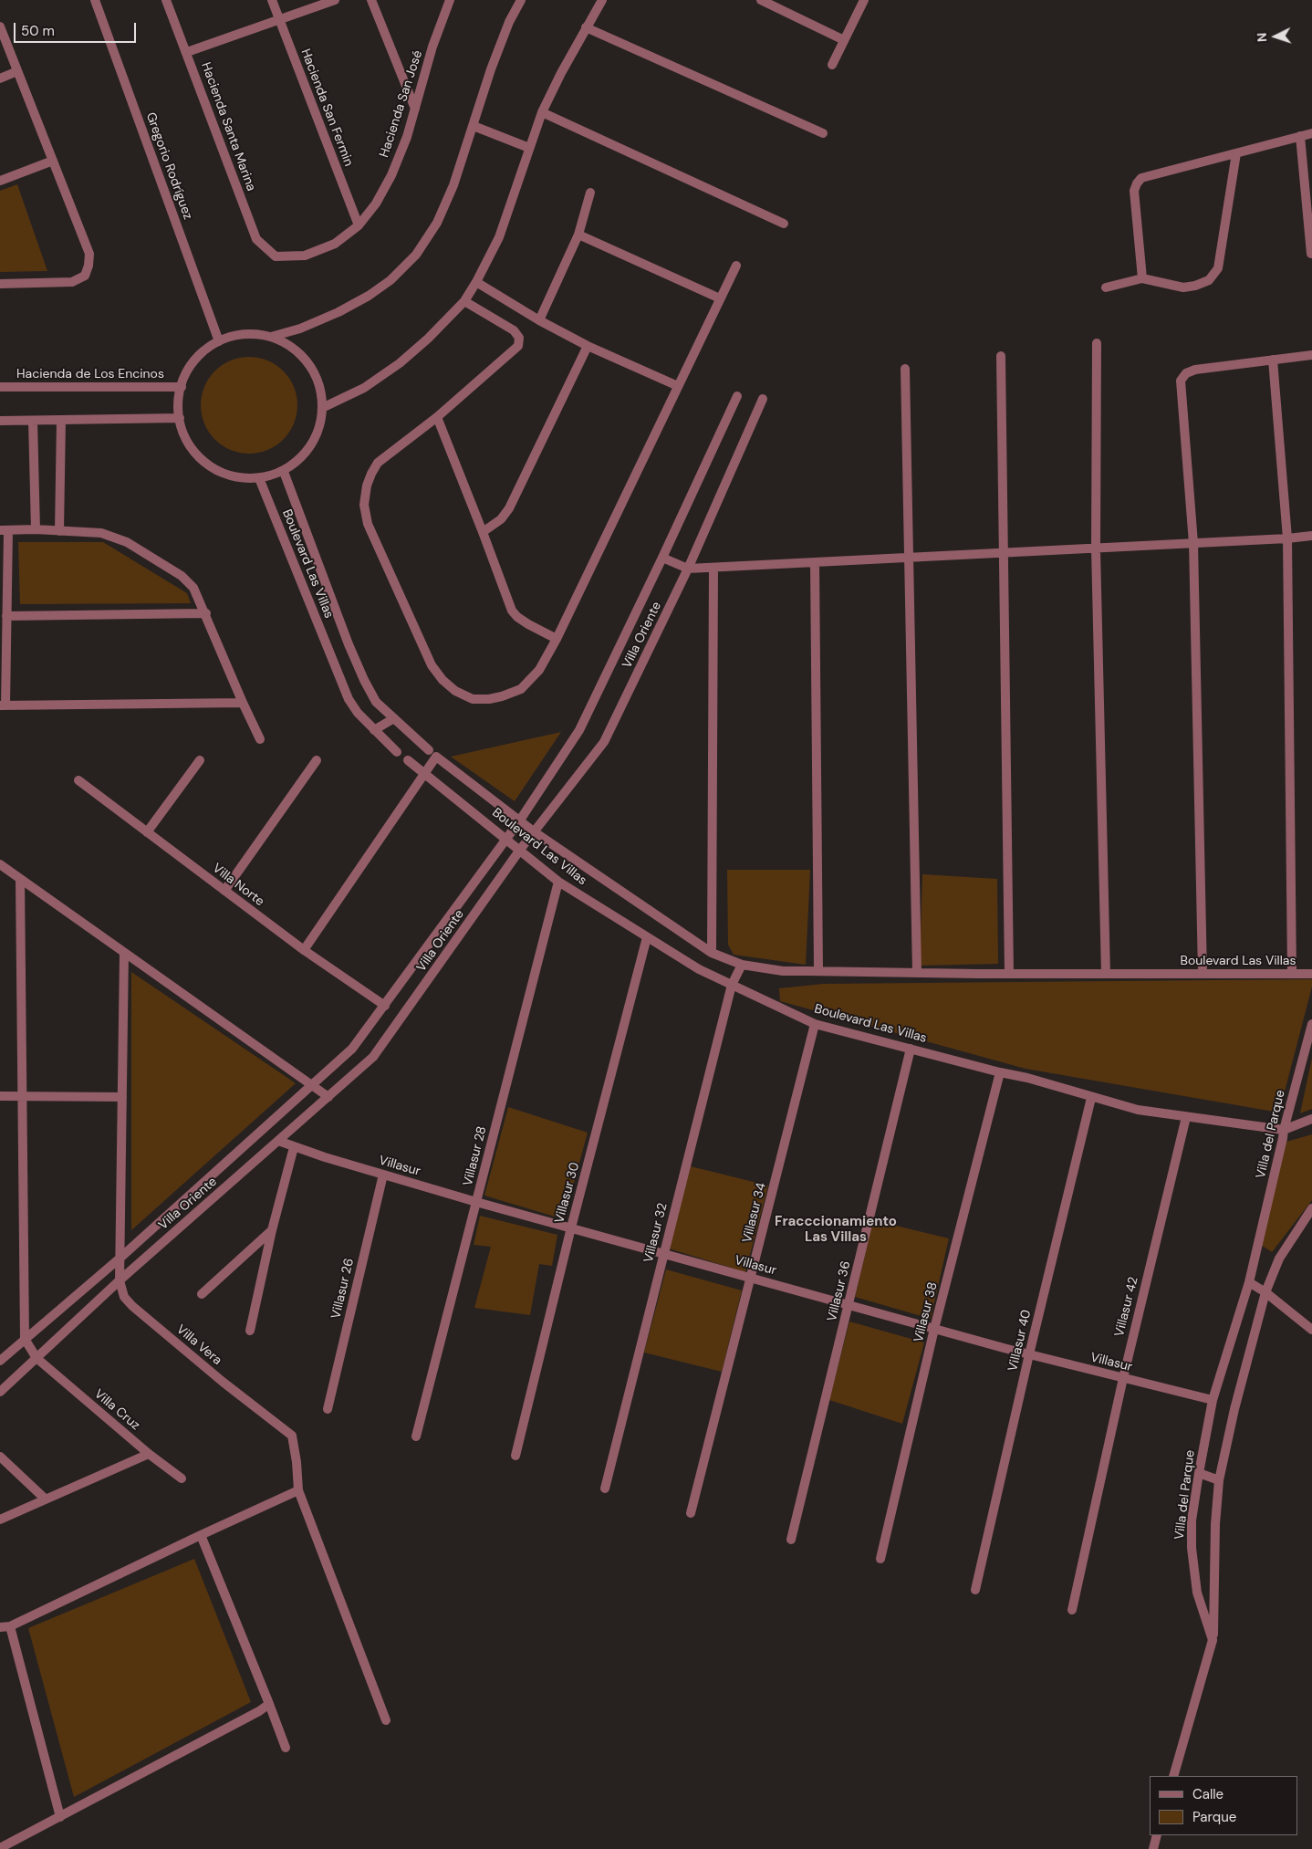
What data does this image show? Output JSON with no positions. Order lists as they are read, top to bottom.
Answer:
{
  "streets": {
    "street": [
      "Hacienda San José",
      "Hacienda San Fermin",
      "Hacienda Santa Marina",
      "Gregorio Rodríguez",
      "Hacienda de Los Encinos",
      "Boulevard Las Villas",
      "Villa Oriente",
      "Villa Norte",
      "Villa del Parque",
      "Villasur 28",
      "Villasur",
      "Villasur 30",
      "Villasur 34",
      "Villasur 32",
      "Villasur 26",
      "Villasur 36",
      "Villasur 42",
      "Villasur 38",
      "Villasur 40",
      "Villa Vera",
      "Villa Cruz"
    ]
  },
  "crossings": [
    ["Hacienda San José", "Hacienda San Fermin"],
    ["Hacienda San José", "Hacienda Santa Marina"],
    ["Gregorio Rodríguez", "Hacienda de Los Encinos"],
    ["Gregorio Rodríguez", "Boulevard Las Villas"],
    ["Hacienda de Los Encinos", "Boulevard Las Villas"],
    ["Boulevard Las Villas", "Villa Oriente"],
    ["Boulevard Las Villas", "Villa del Parque"],
    ["Boulevard Las Villas", "Villasur 28"],
    ["Boulevard Las Villas", "Villasur 30"],
    ["Boulevard Las Villas", "Villasur 34"],
    ["Boulevard Las Villas", "Villasur 32"],
    ["Boulevard Las Villas", "Villasur 36"],
    ["Boulevard Las Villas", "Villasur 42"],
    ["Boulevard Las Villas", "Villasur 38"],
    ["Boulevard Las Villas", "Villasur 40"],
    ["Villa Oriente", "Villa Norte"],
    ["Villa Oriente", "Villasur"],
    ["Villa Oriente", "Villa Vera"],
    ["Villa Oriente", "Villa Cruz"],
    ["Villa del Parque", "Villasur"],
    ["Villasur 28", "Villasur"],
    ["Villasur", "Villasur 30"],
    ["Villasur", "Villasur 34"],
    ["Villasur", "Villasur 32"],
    ["Villasur", "Villasur 26"],
    ["Villasur", "Villasur 36"],
    ["Villasur", "Villasur 42"],
    ["Villasur", "Villasur 38"],
    ["Villasur", "Villasur 40"]
  ],
  "districts": ["Fracccionamiento Las Villas"],
  "legend": ["Calle", "Parque"],
  "scale_bar": "50 m",
  "north": "left"
}
